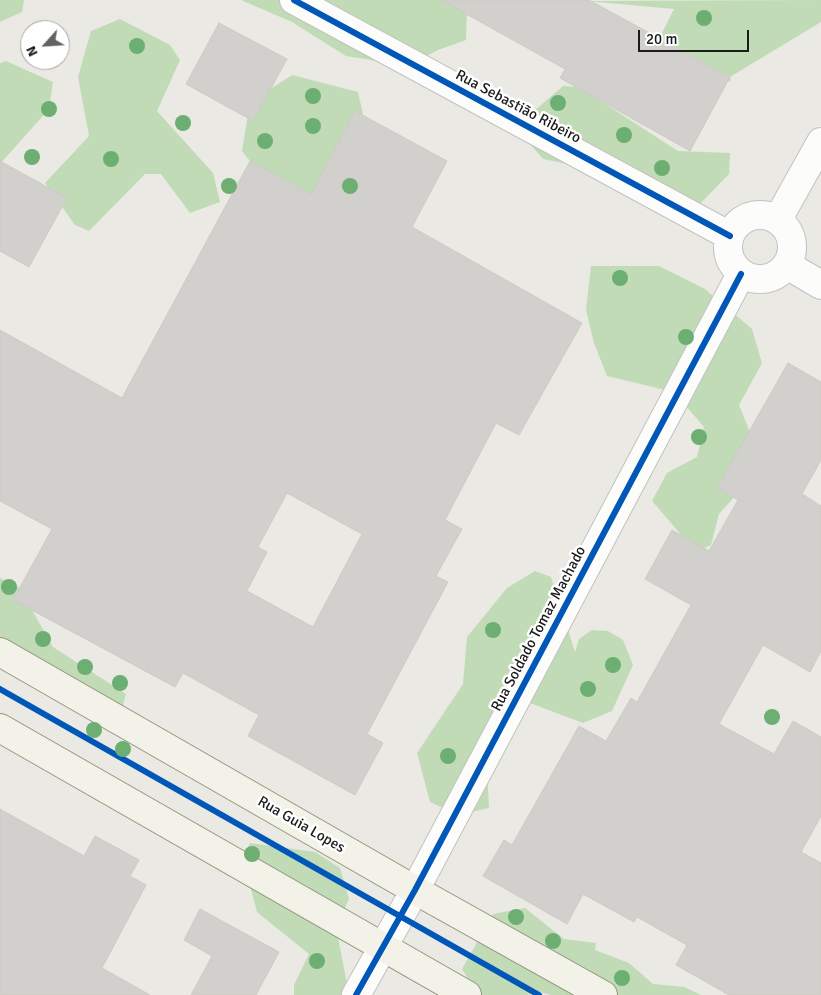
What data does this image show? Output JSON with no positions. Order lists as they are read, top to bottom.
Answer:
{
  "streets": {
    "main road": ["Rua Guia Lopes"],
    "street": ["Rua Sebastião Ribeiro", "Rua Soldado Tomaz Machado"]
  },
  "crossings": [
    ["Rua Sebastião Ribeiro", "Rua Soldado Tomaz Machado"],
    ["Rua Soldado Tomaz Machado", "Rua Guia Lopes"]
  ],
  "scale_bar": "20 m",
  "north": "bottom left"
}
